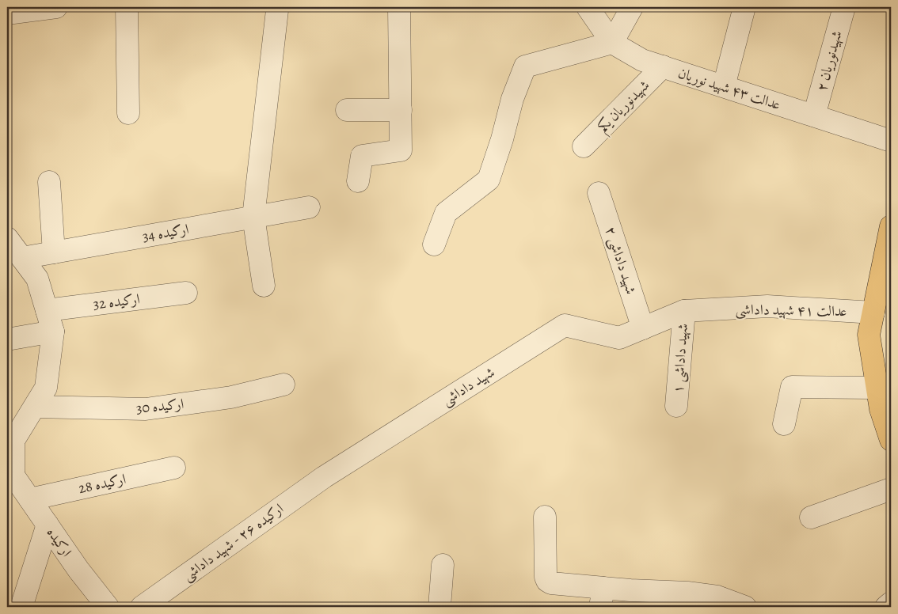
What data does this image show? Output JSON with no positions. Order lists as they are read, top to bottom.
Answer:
{
  "streets": {
    "street": [
      "شهیدنوریان ۲",
      "عدالت ۴۳ شهید نوریان",
      "شهیدنوریان یکم",
      "ارکیده 34",
      "شهید داداشی ۲",
      "ارکیده 32",
      "عدالت ۴۱ شهید داداشی",
      "شهید داداشی ۱",
      "شهید داداشی",
      "ارکیده 30",
      "ارکیده 28",
      "ارکیده",
      "ارکیده ۲۶ - شهید داداشی"
    ]
  },
  "crossings": [
    ["شهیدنوریان ۲", "عدالت ۴۳ شهید نوریان"],
    ["عدالت ۴۳ شهید نوریان", "شهیدنوریان یکم"],
    ["شهید داداشی ۲", "عدالت ۴۱ شهید داداشی"],
    ["عدالت ۴۱ شهید داداشی", "شهید داداشی ۱"],
    ["عدالت ۴۱ شهید داداشی", "شهید داداشی"],
    ["شهید داداشی", "ارکیده ۲۶ - شهید داداشی"],
    ["ارکیده 28", "ارکیده"]
  ]
}
